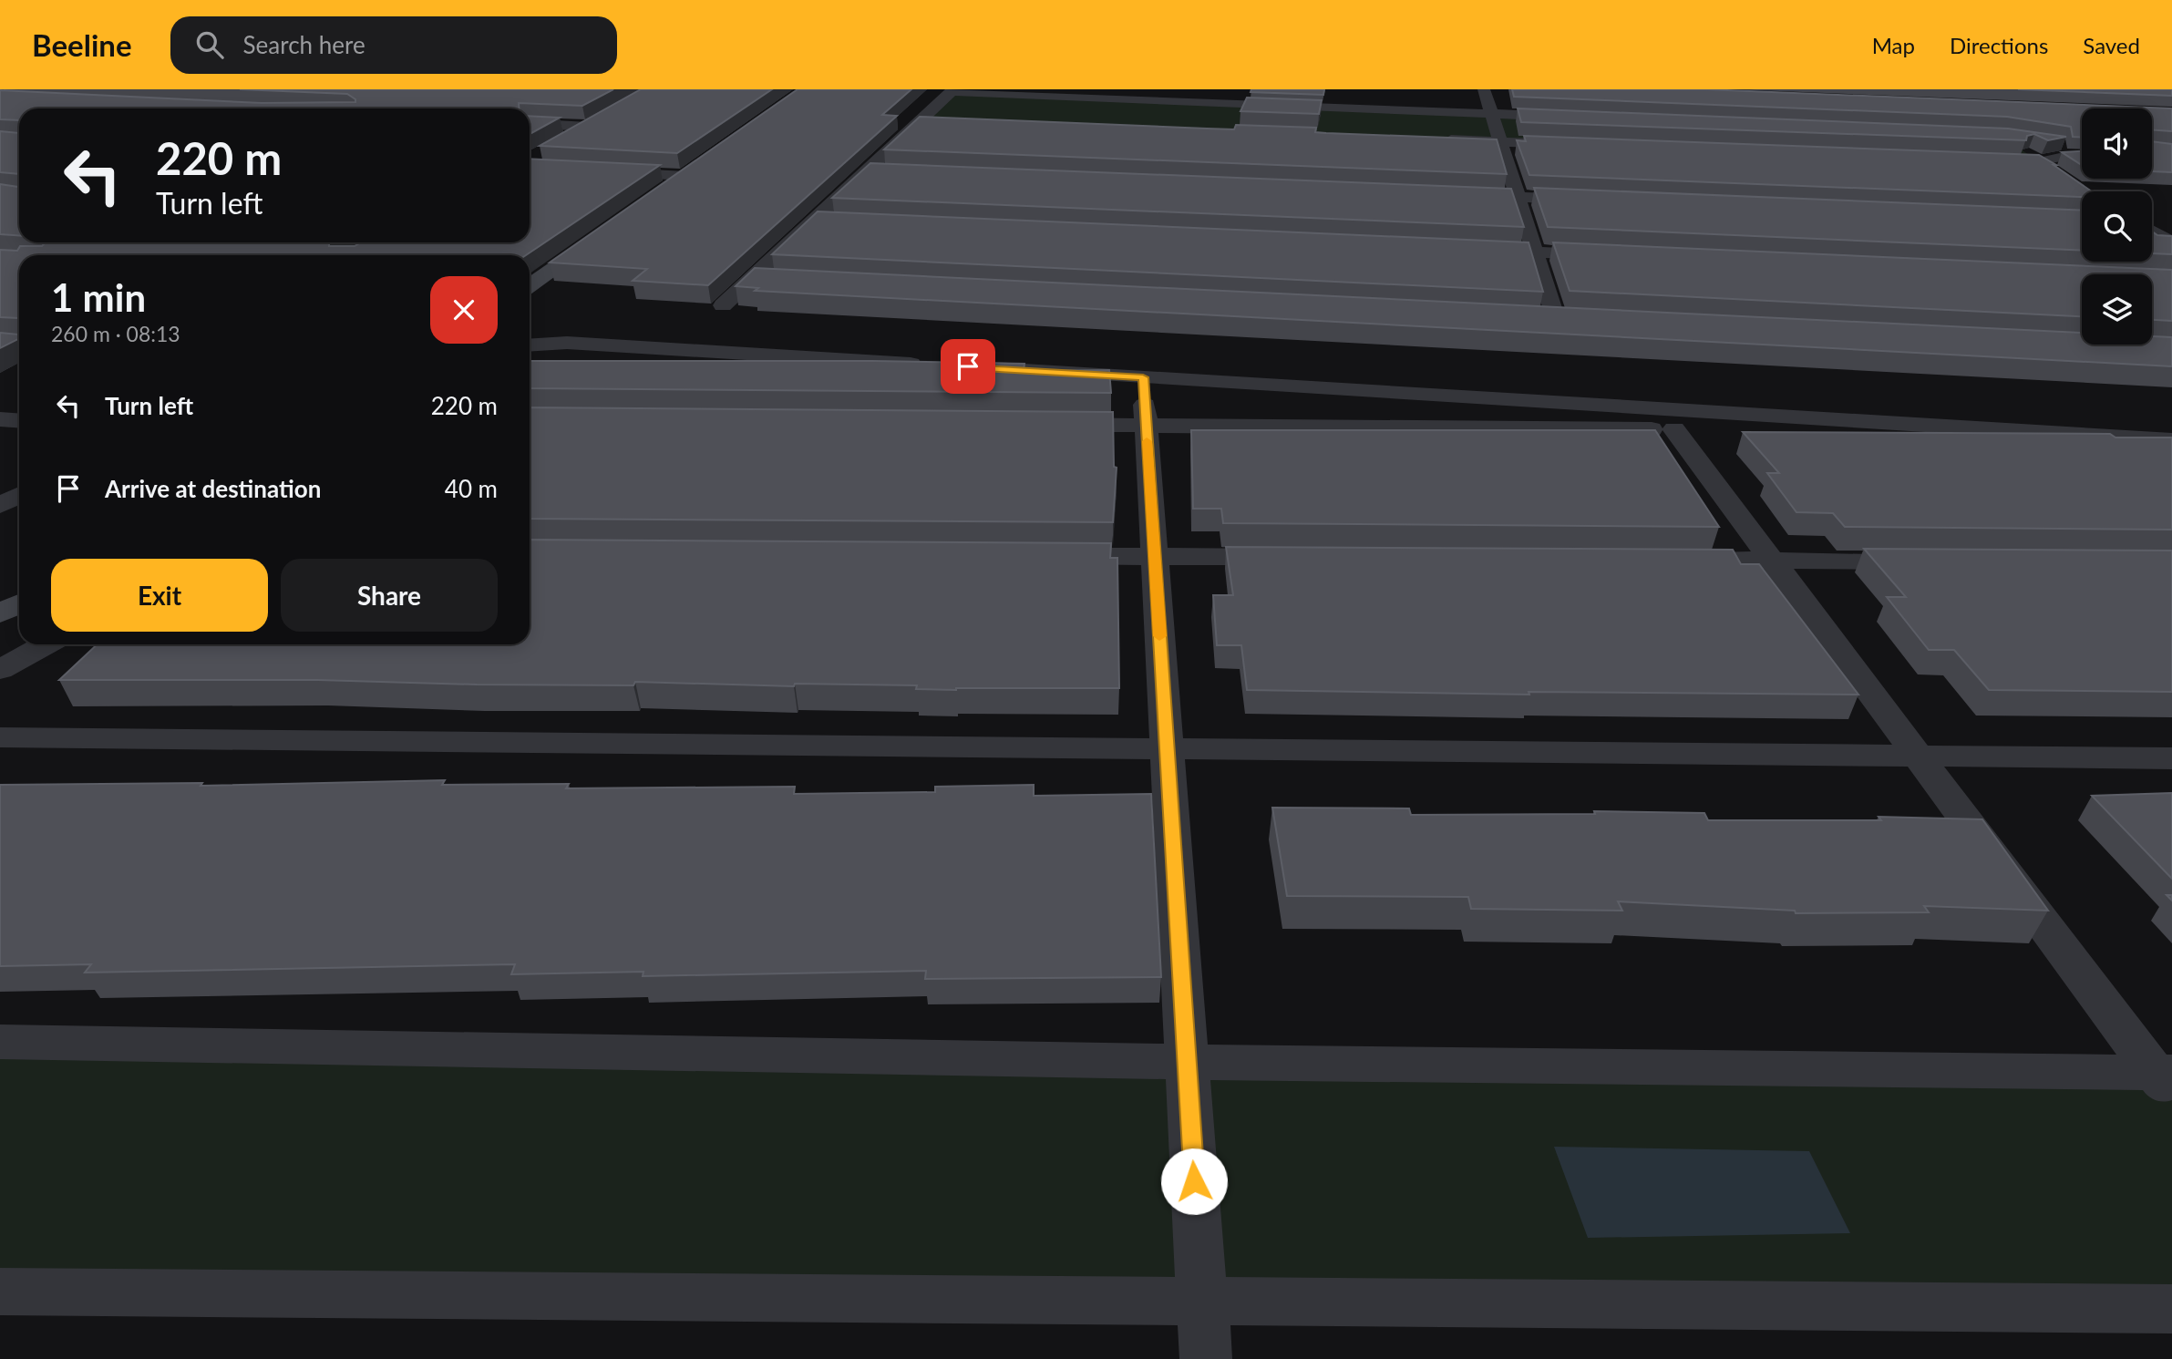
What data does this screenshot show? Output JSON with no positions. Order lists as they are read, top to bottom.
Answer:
{
  "page": {
    "header": "Beeline",
    "search": "Search here",
    "nav": ["Map", "Directions", "Saved"],
    "turn": ["220 m", "Turn left"],
    "heading": ["1 min", "260 m · 08:13"],
    "list": [
      {
        "name": "Turn left",
        "value": "220 m"
      },
      {
        "name": "Arrive at destination",
        "value": "40 m"
      }
    ],
    "buttons": ["Exit", "Share"]
  }
}
